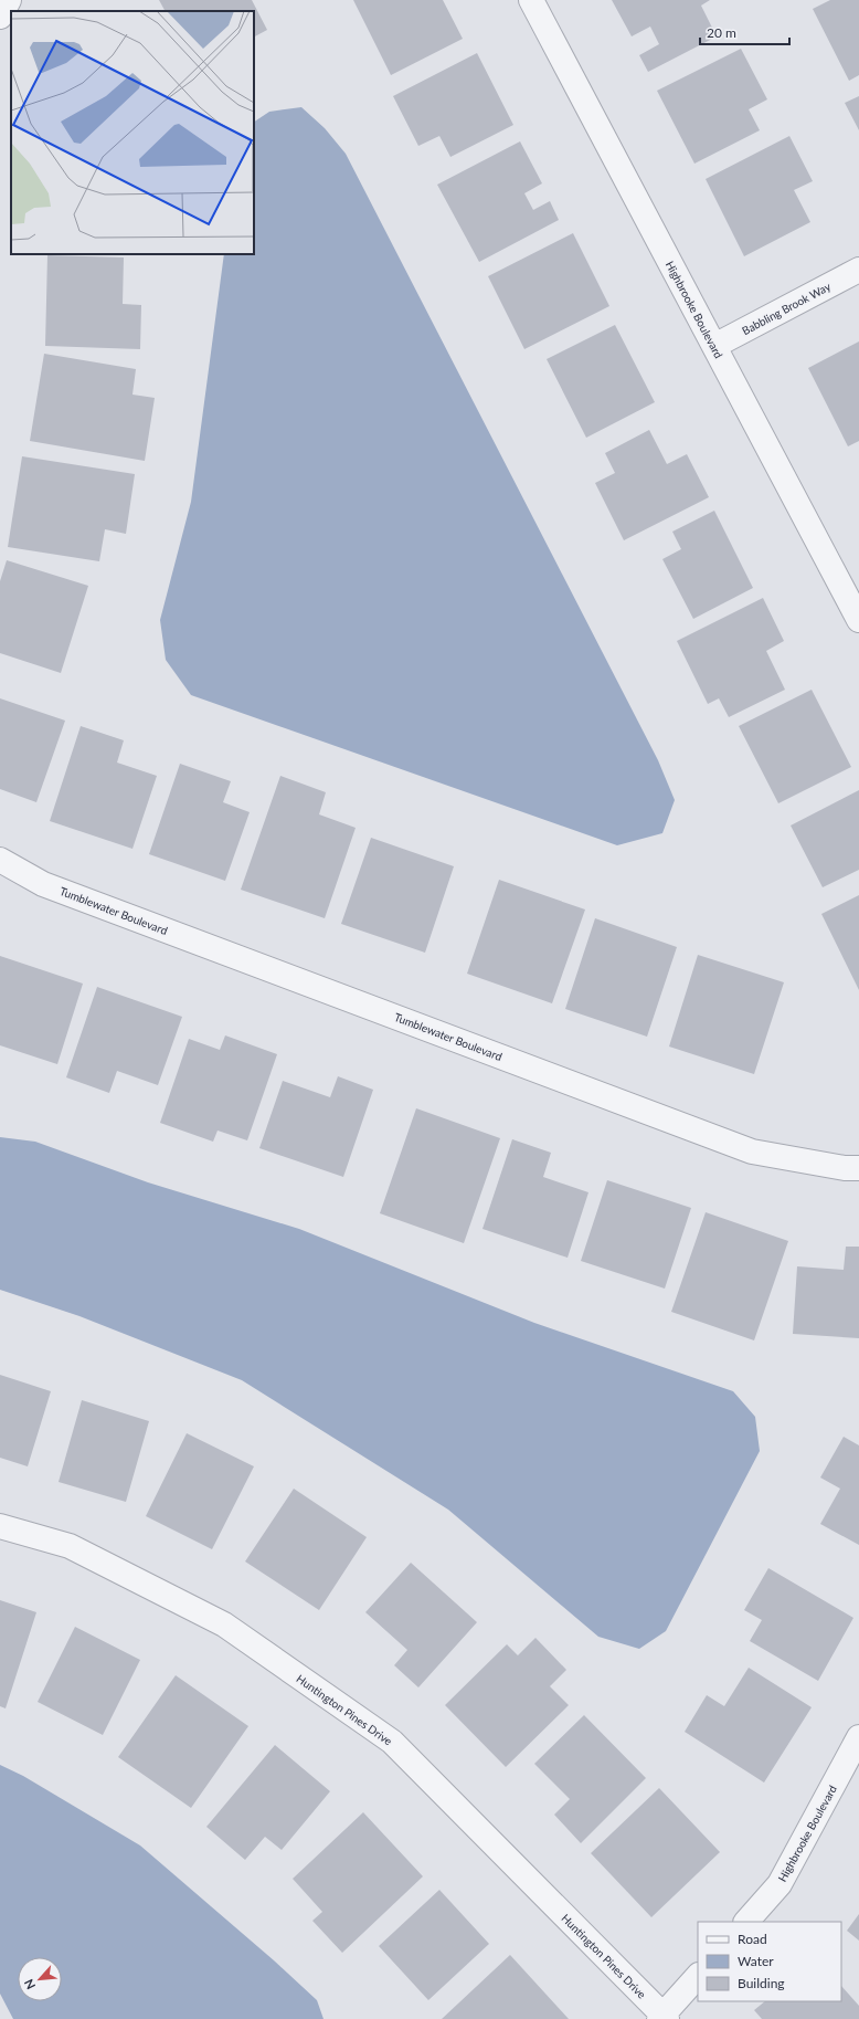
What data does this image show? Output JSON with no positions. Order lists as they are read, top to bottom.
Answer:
{
  "streets": {
    "street": [
      "Babbling Brook Way",
      "Highbrooke Boulevard",
      "Tumblewater Boulevard",
      "Huntington Pines Drive"
    ]
  },
  "crossings": [
    ["Babbling Brook Way", "Highbrooke Boulevard"]
  ],
  "legend": ["Road", "Water", "Building"],
  "scale_bar": "20 m",
  "north": "bottom left"
}
